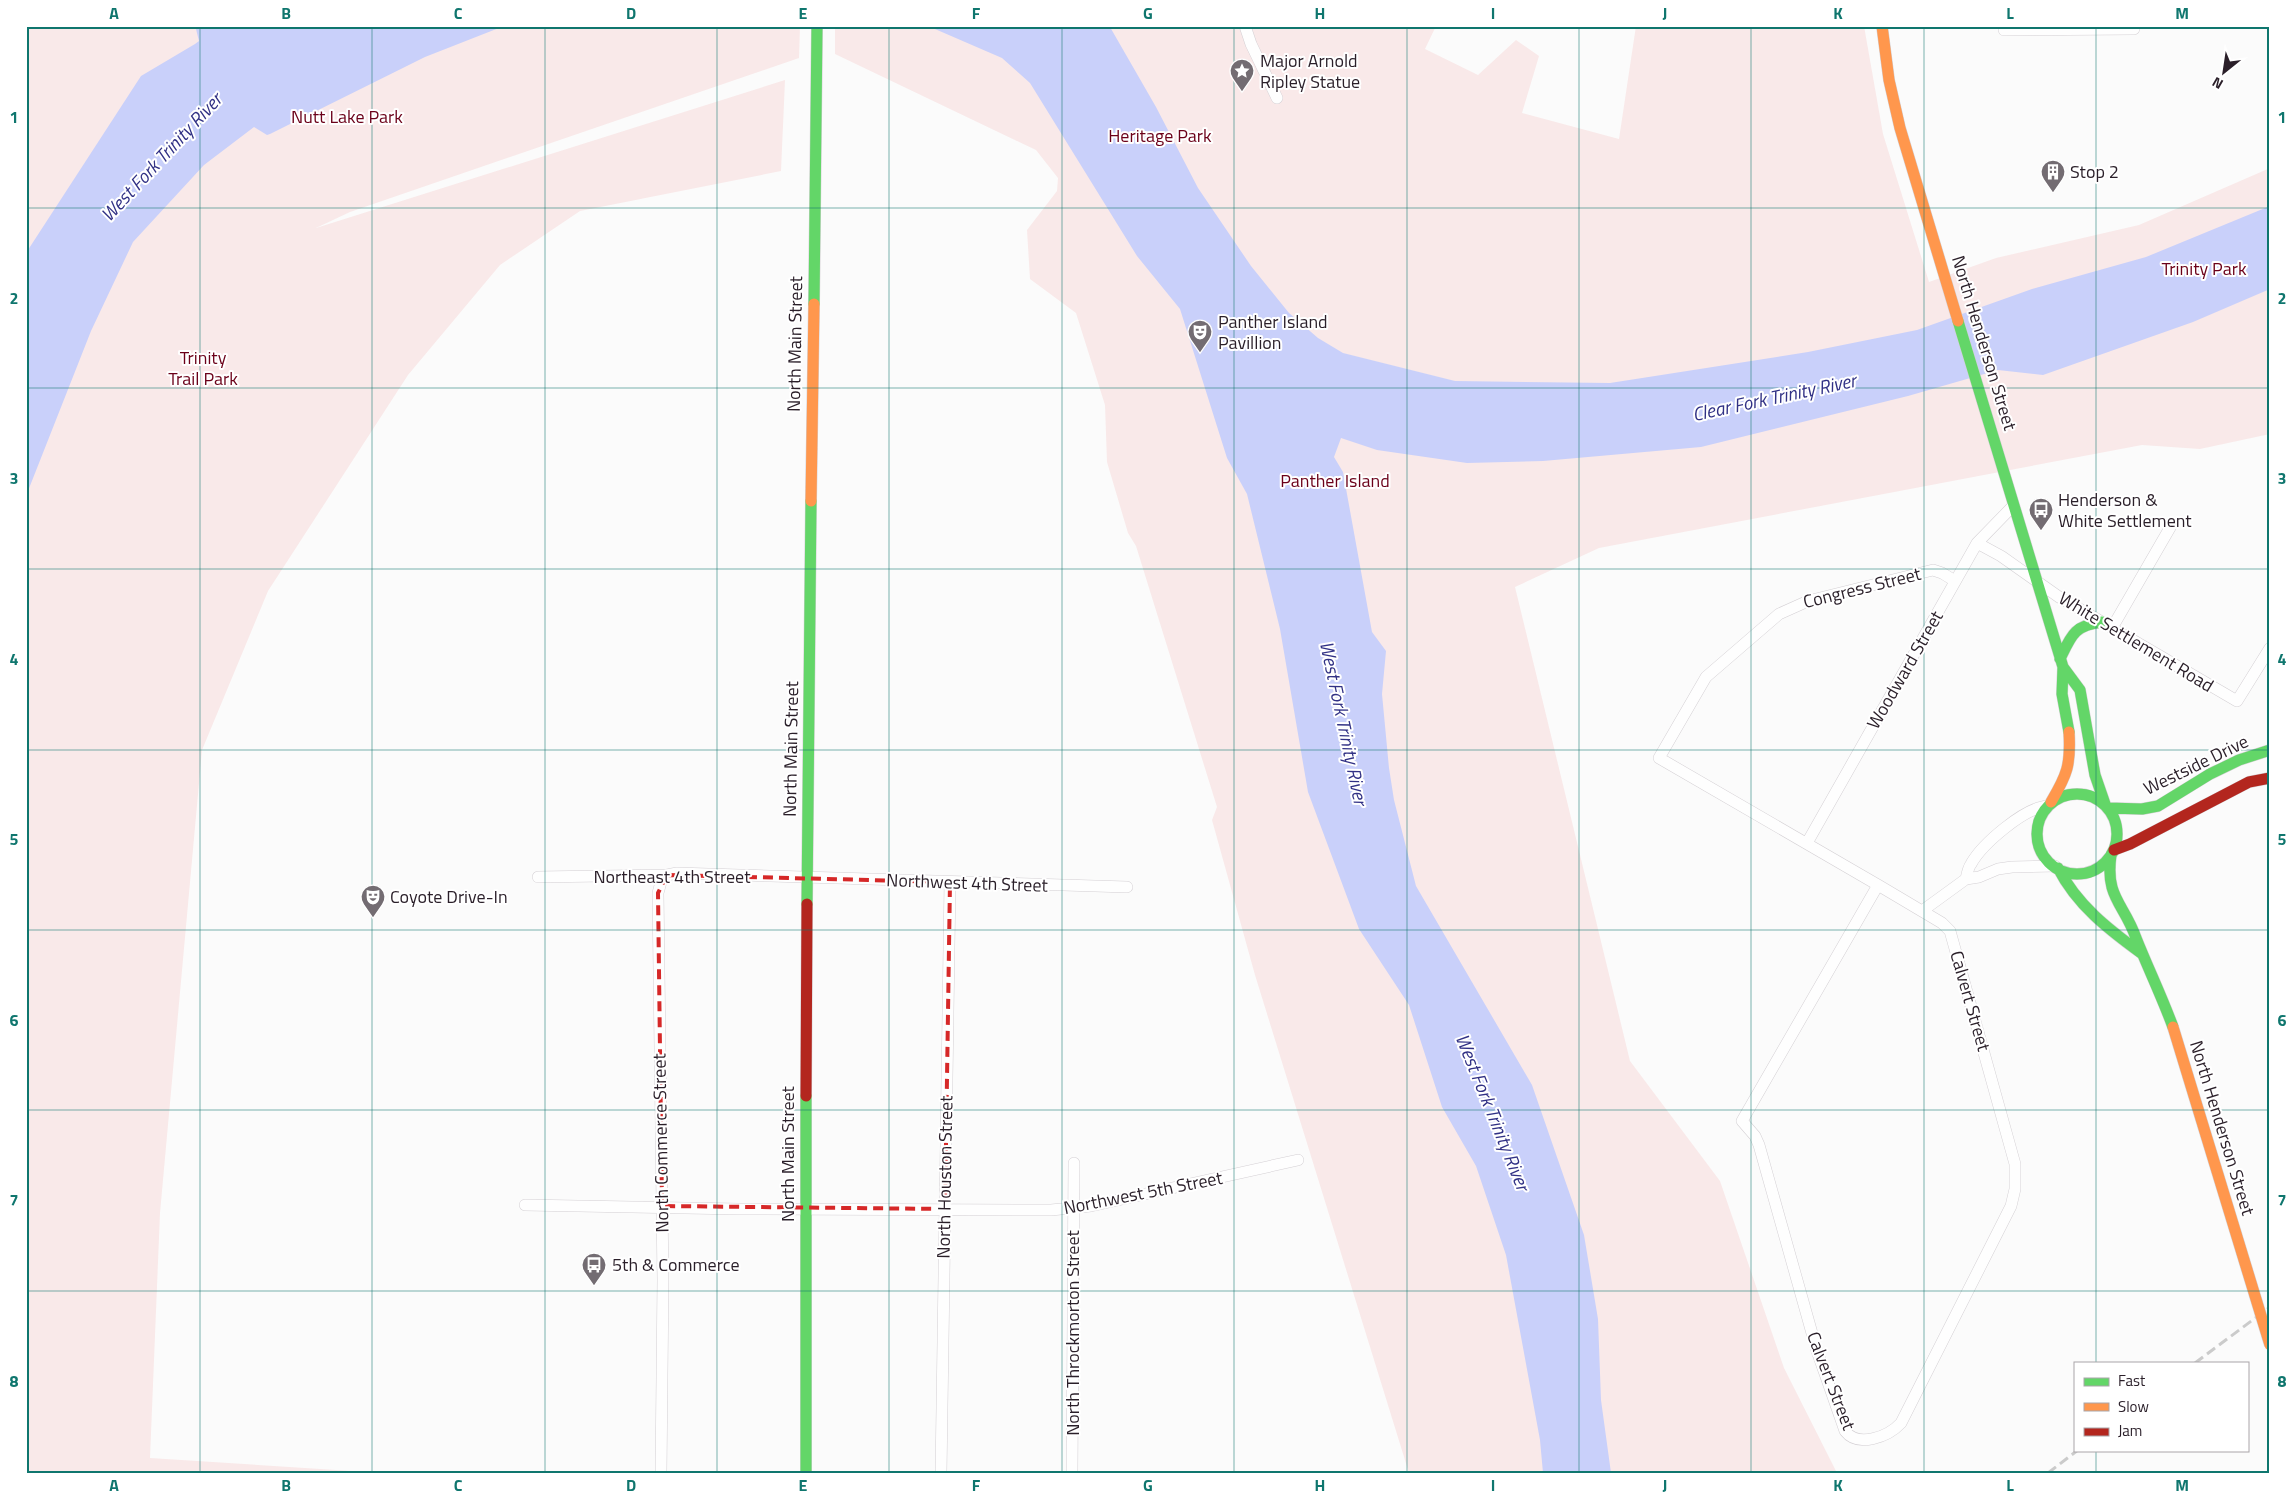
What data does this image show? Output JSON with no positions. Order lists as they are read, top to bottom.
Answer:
{
  "streets": {
    "main road": ["North Henderson Street", "North Main Street", "Westside Drive"],
    "street": [
      "Congress Street",
      "White Settlement Road",
      "Woodward Street",
      "Northeast 4th Street",
      "Northwest 4th Street",
      "Calvert Street",
      "North Commerce Street",
      "North Houston Street",
      "Northwest 5th Street",
      "North Throckmorton Street"
    ]
  },
  "crossings": [
    ["North Henderson Street", "White Settlement Road"],
    ["North Henderson Street", "Woodward Street"],
    ["North Henderson Street", "Westside Drive"],
    ["North Main Street", "Northeast 4th Street"],
    ["North Main Street", "Northwest 4th Street"],
    ["North Main Street", "Northwest 5th Street"],
    ["Congress Street", "Woodward Street"],
    ["Congress Street", "Calvert Street"],
    ["White Settlement Road", "Woodward Street"],
    ["Woodward Street", "Calvert Street"],
    ["Northeast 4th Street", "Northwest 4th Street"],
    ["Northeast 4th Street", "North Commerce Street"],
    ["Northwest 4th Street", "North Houston Street"],
    ["North Commerce Street", "Northwest 5th Street"],
    ["North Houston Street", "Northwest 5th Street"],
    ["Northwest 5th Street", "North Throckmorton Street"]
  ],
  "water": ["West Fork Trinity River", "Clear Fork Trinity River"],
  "parks": [
    "Nutt Lake Park",
    "Heritage Park",
    "Trinity Park",
    "Trinity Trail Park",
    "Panther Island"
  ],
  "places": {
    "place": ["Major Arnold Ripley Statue"],
    "building": ["Stop 2"],
    "theatre": ["Panther Island Pavillion", "Coyote Drive-In"],
    "bus stop": ["Henderson & White Settlement", "5th & Commerce"]
  },
  "legend": ["Fast", "Slow", "Jam"],
  "north": "bottom left",
  "grid": {
    "columns": [
      "A",
      "B",
      "C",
      "D",
      "E",
      "F",
      "G",
      "H",
      "I",
      "J",
      "K",
      "L",
      "M"
    ],
    "rows": [
      "1",
      "2",
      "3",
      "4",
      "5",
      "6",
      "7",
      "8"
    ]
  }
}
